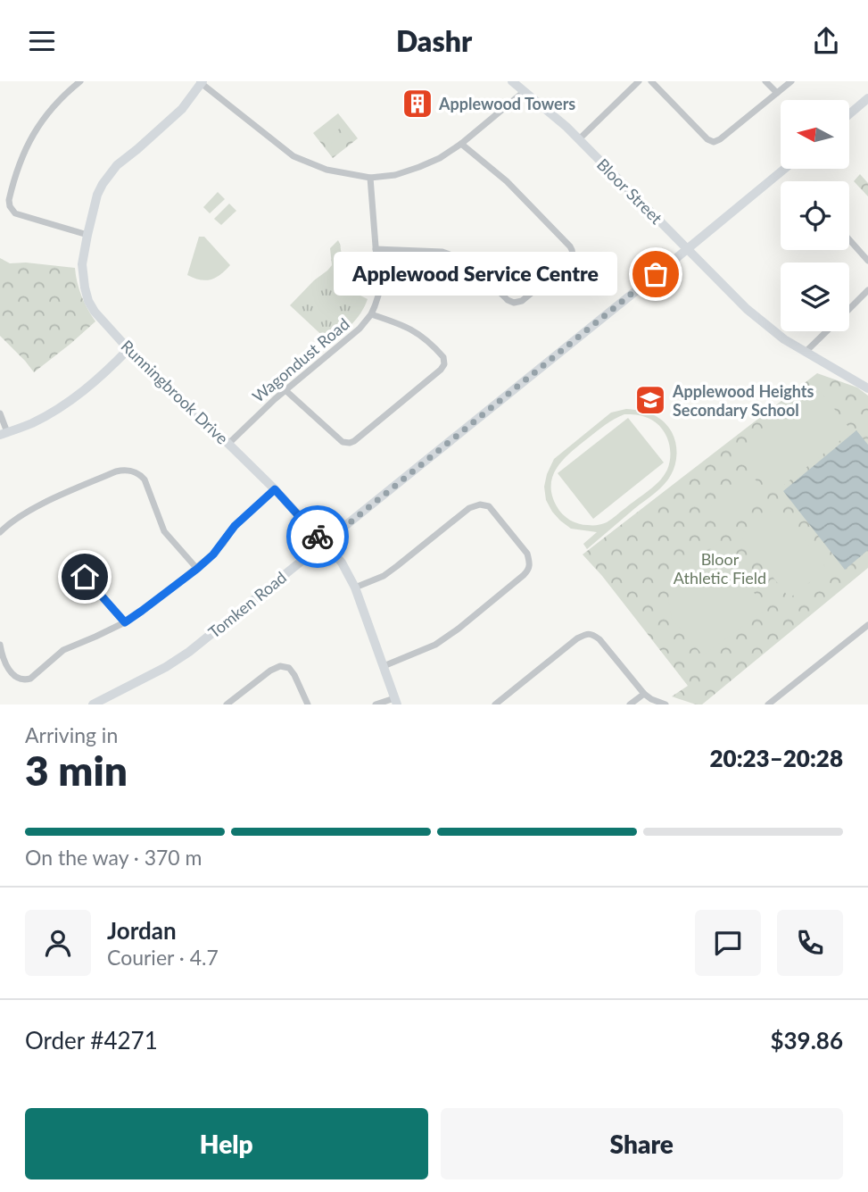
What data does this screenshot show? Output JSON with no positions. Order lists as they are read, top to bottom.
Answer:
{
  "streets": {
    "street": [
      "Bloor Street",
      "Wagondust Road",
      "Runningbrook Drive",
      "Tomken Road"
    ]
  },
  "crossings": [
    ["Bloor Street", "Tomken Road"],
    ["Wagondust Road", "Runningbrook Drive"],
    ["Runningbrook Drive", "Tomken Road"]
  ],
  "parks": ["Bloor Athletic Field"],
  "places": {
    "building": ["Applewood Towers"],
    "other": ["Applewood Service Centre"],
    "school or university": ["Applewood Heights Secondary School"]
  },
  "north": "left",
  "page": {
    "header": "Dashr",
    "bubble": "Applewood Service Centre",
    "heading": ["3 min", "Arriving in", "20:23–20:28"],
    "panel": [
      "Jordan",
      "Courier · 4.7",
      "Order #4271",
      "$39.86"
    ],
    "bar": "On the way · 370 m",
    "buttons": ["Help", "Share"]
  }
}
